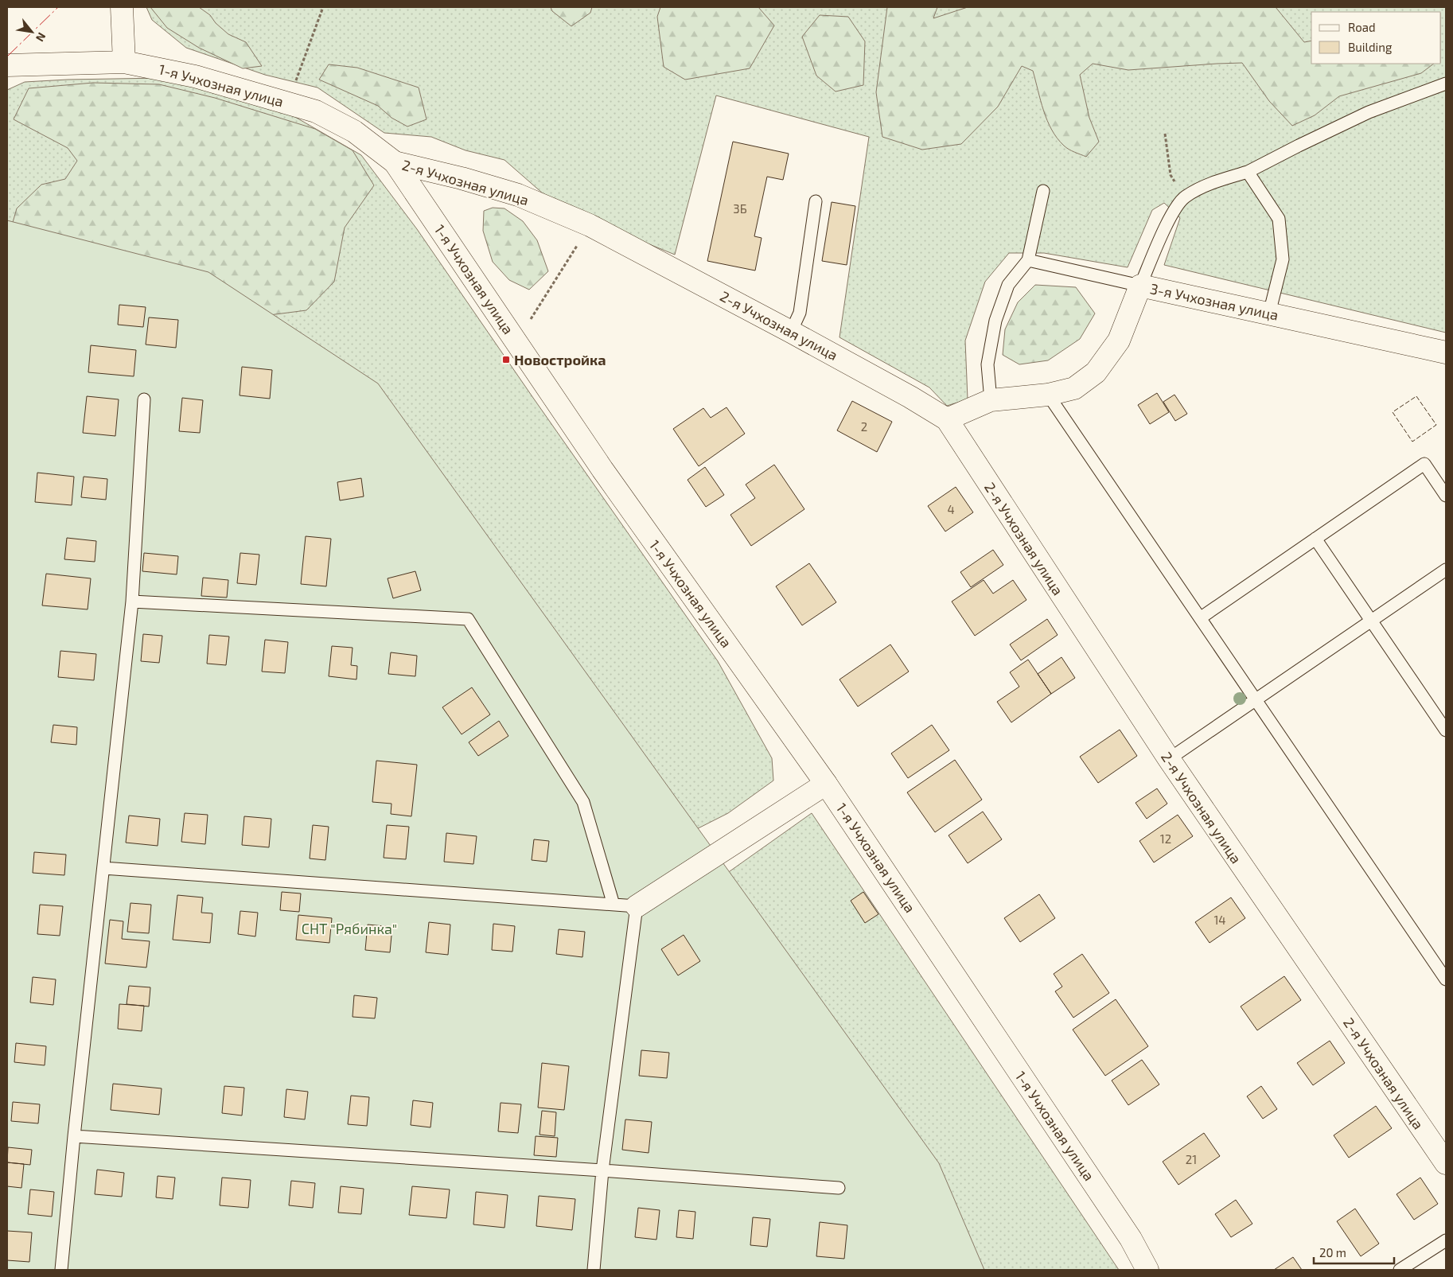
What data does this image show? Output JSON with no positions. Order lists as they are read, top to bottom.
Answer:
{
  "streets": {
    "street": ["1-я Учхозная улица", "2-я Учхозная улица", "3-я Учхозная улица"]
  },
  "crossings": [
    ["1-я Учхозная улица", "2-я Учхозная улица"],
    ["2-я Учхозная улица", "3-я Учхозная улица"]
  ],
  "parks": ["СНТ \"Рябинка\""],
  "places": {
    "transit": ["Новостройка"]
  },
  "house_numbers": [
    "3Б",
    "2",
    "4",
    "12",
    "14",
    "21"
  ],
  "legend": ["Road", "Building"],
  "scale_bar": "20 m",
  "north": "bottom right"
}
